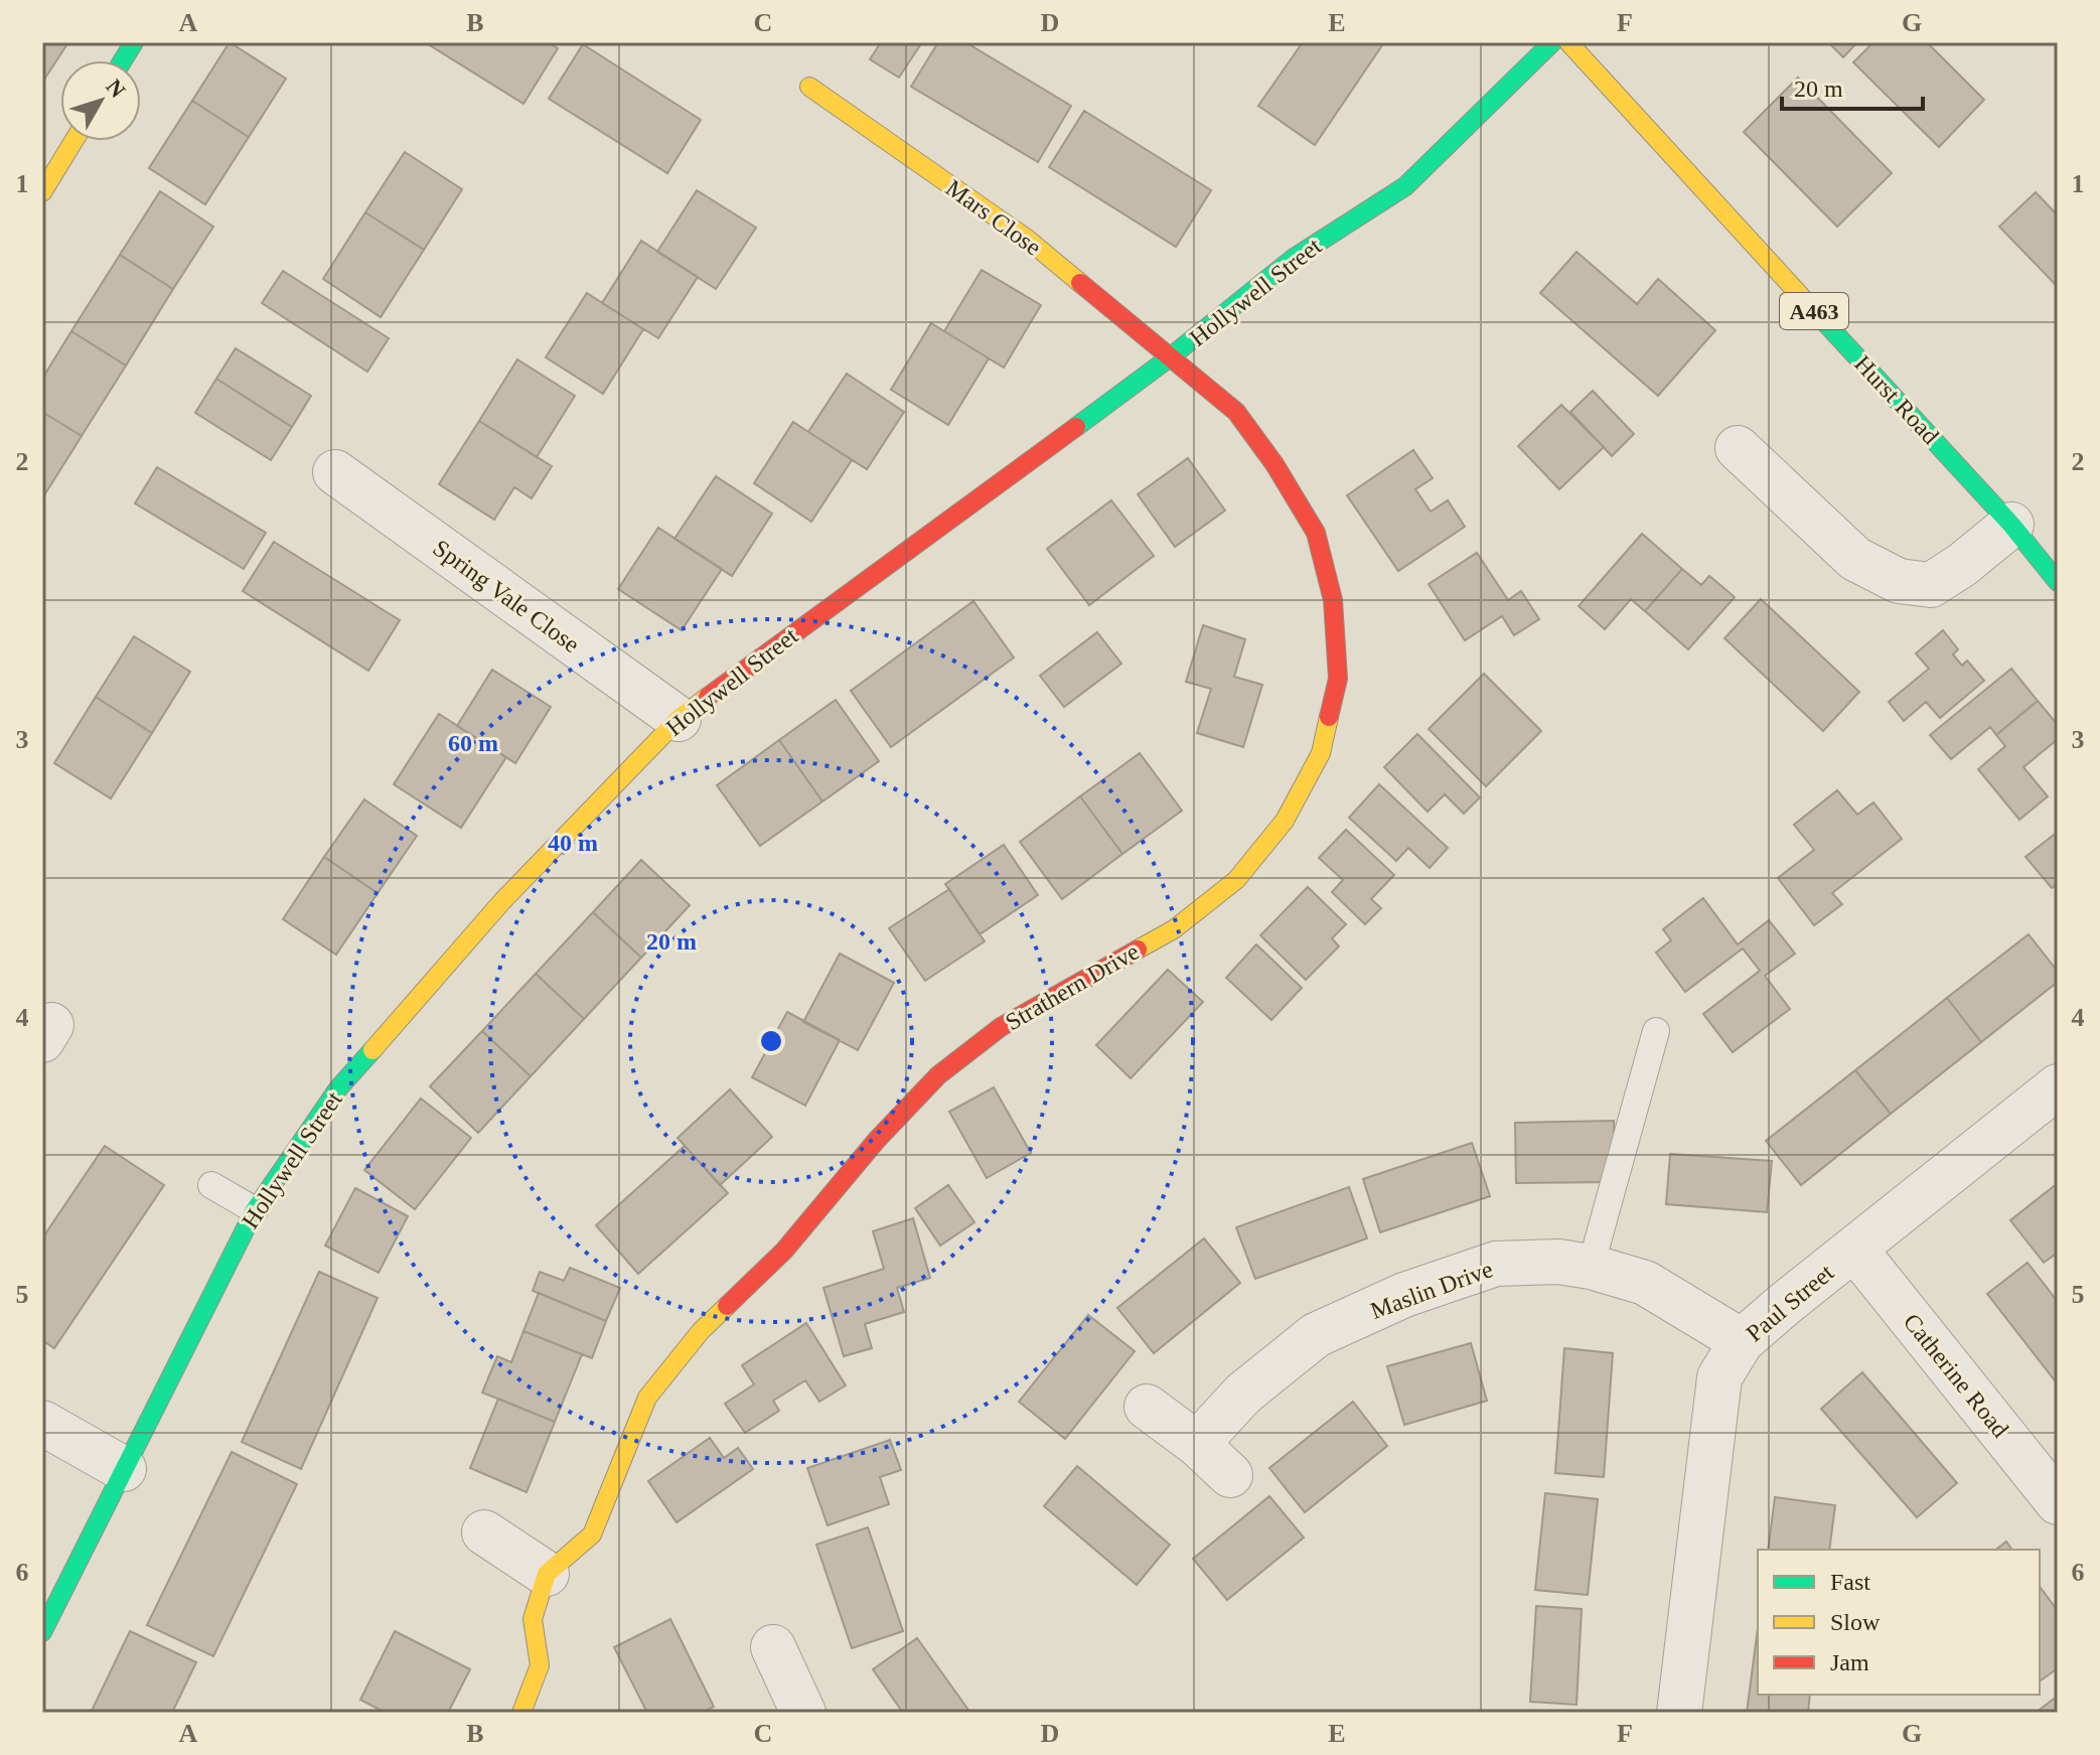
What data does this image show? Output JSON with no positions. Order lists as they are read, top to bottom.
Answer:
{
  "streets": {
    "street": [
      "Mars Close",
      "Hollywell Street",
      "A463",
      "Hurst Road",
      "Spring Vale Close",
      "Strathern Drive",
      "Maslin Drive",
      "Paul Street",
      "Catherine Road"
    ]
  },
  "crossings": [
    ["Mars Close", "Hollywell Street"],
    ["Mars Close", "Strathern Drive"],
    ["Hollywell Street", "Spring Vale Close"],
    ["Hollywell Street", "Strathern Drive"],
    ["Maslin Drive", "Paul Street"],
    ["Paul Street", "Catherine Road"]
  ],
  "legend": ["Fast", "Slow", "Jam"],
  "scale_bar": "20 m",
  "north": "top right",
  "grid": {
    "columns": [
      "A",
      "B",
      "C",
      "D",
      "E",
      "F",
      "G"
    ],
    "rows": [
      "1",
      "2",
      "3",
      "4",
      "5",
      "6"
    ]
  },
  "rings": ["60 m", "40 m", "20 m"]
}
